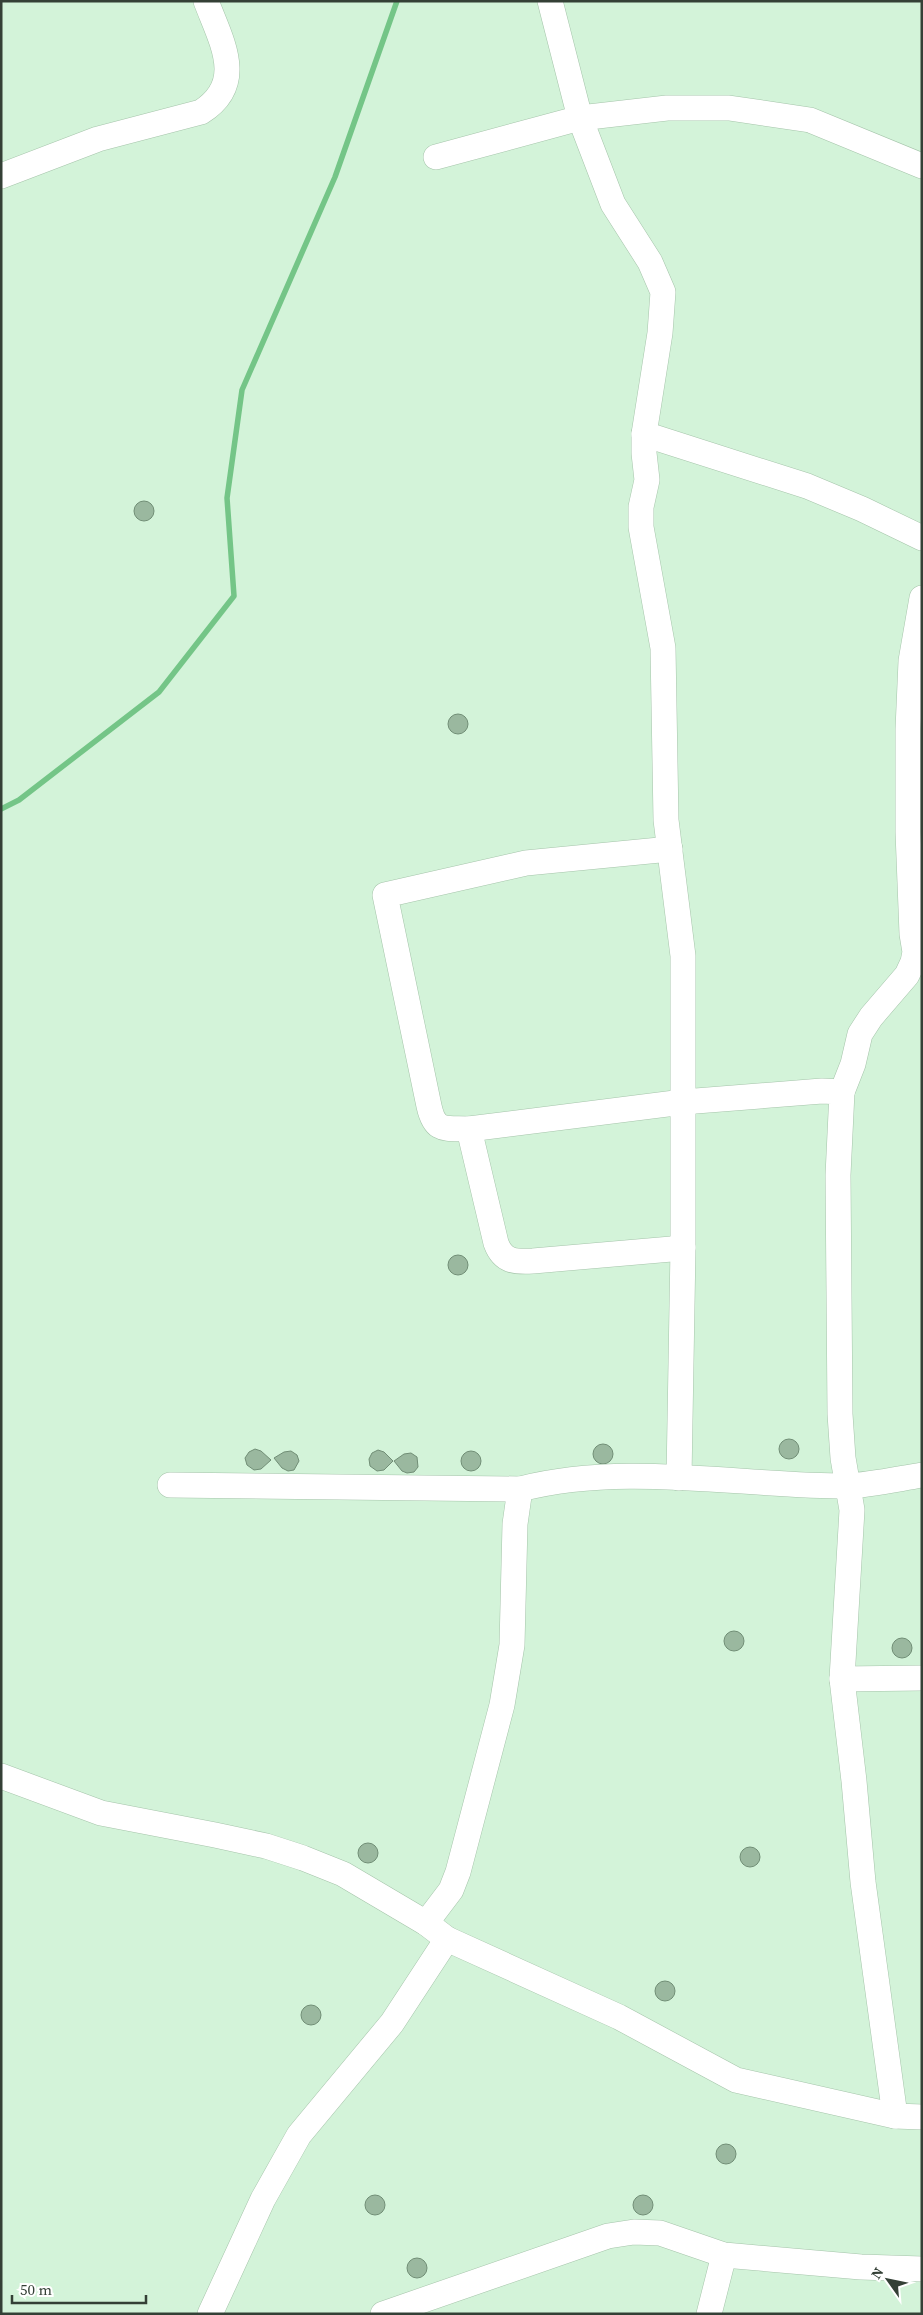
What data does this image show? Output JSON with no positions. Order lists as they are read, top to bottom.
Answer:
{
  "scale_bar": "50 m",
  "north": "top left"
}
